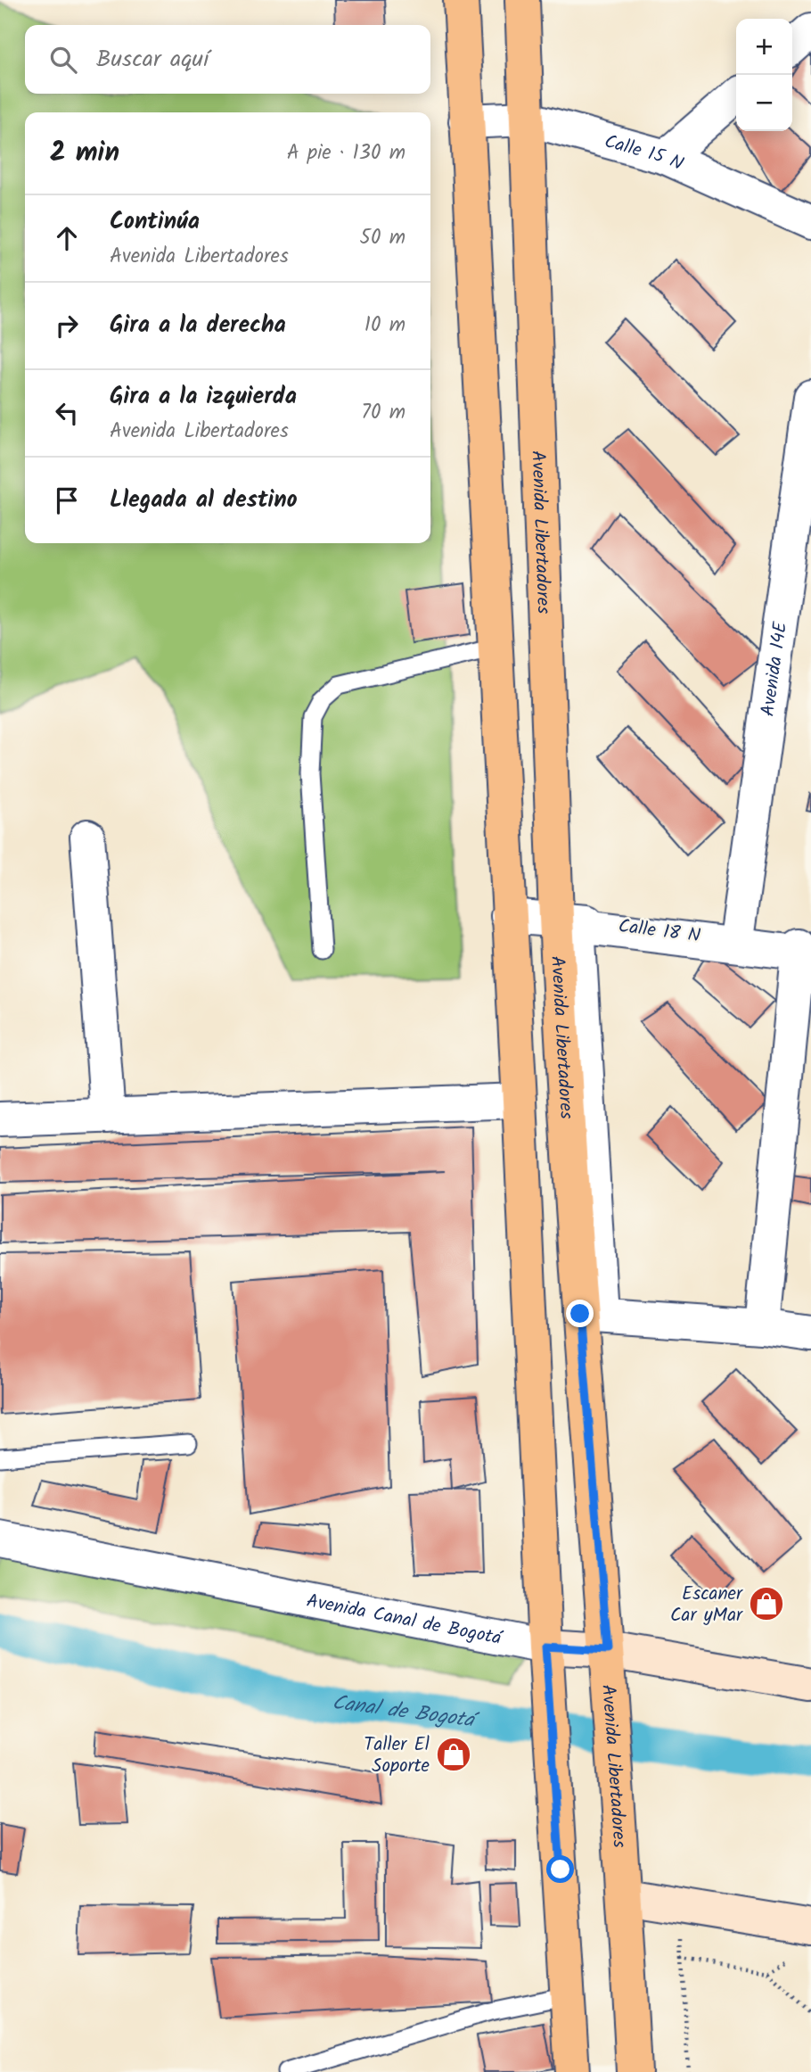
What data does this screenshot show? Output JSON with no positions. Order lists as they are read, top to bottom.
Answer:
{
  "streets": {
    "main road": ["Avenida Libertadores", "Avenida Canal de Bogotá"],
    "street": ["Calle 15 N", "Avenida 14E", "Calle 18 N"]
  },
  "crossings": [
    ["Calle 15 N", "Avenida Libertadores"],
    ["Avenida Libertadores", "Calle 18 N"],
    ["Avenida Libertadores", "Avenida Canal de Bogotá"],
    ["Avenida 14E", "Calle 18 N"]
  ],
  "water": ["Canal de Bogotá"],
  "places": {
    "shop": ["Escaner Car yMar", "Taller El Soporte"]
  },
  "page": {
    "map_buttons": ["+", "−"],
    "search": "Buscar aquí",
    "heading": ["2 min", "A pie · 130 m"],
    "list": [
      ["Continúa", "Avenida Libertadores", "50 m"],
      ["Gira a la derecha", "10 m"],
      ["Gira a la izquierda", "Avenida Libertadores", "70 m"],
      "Llegada al destino"
    ]
  }
}
